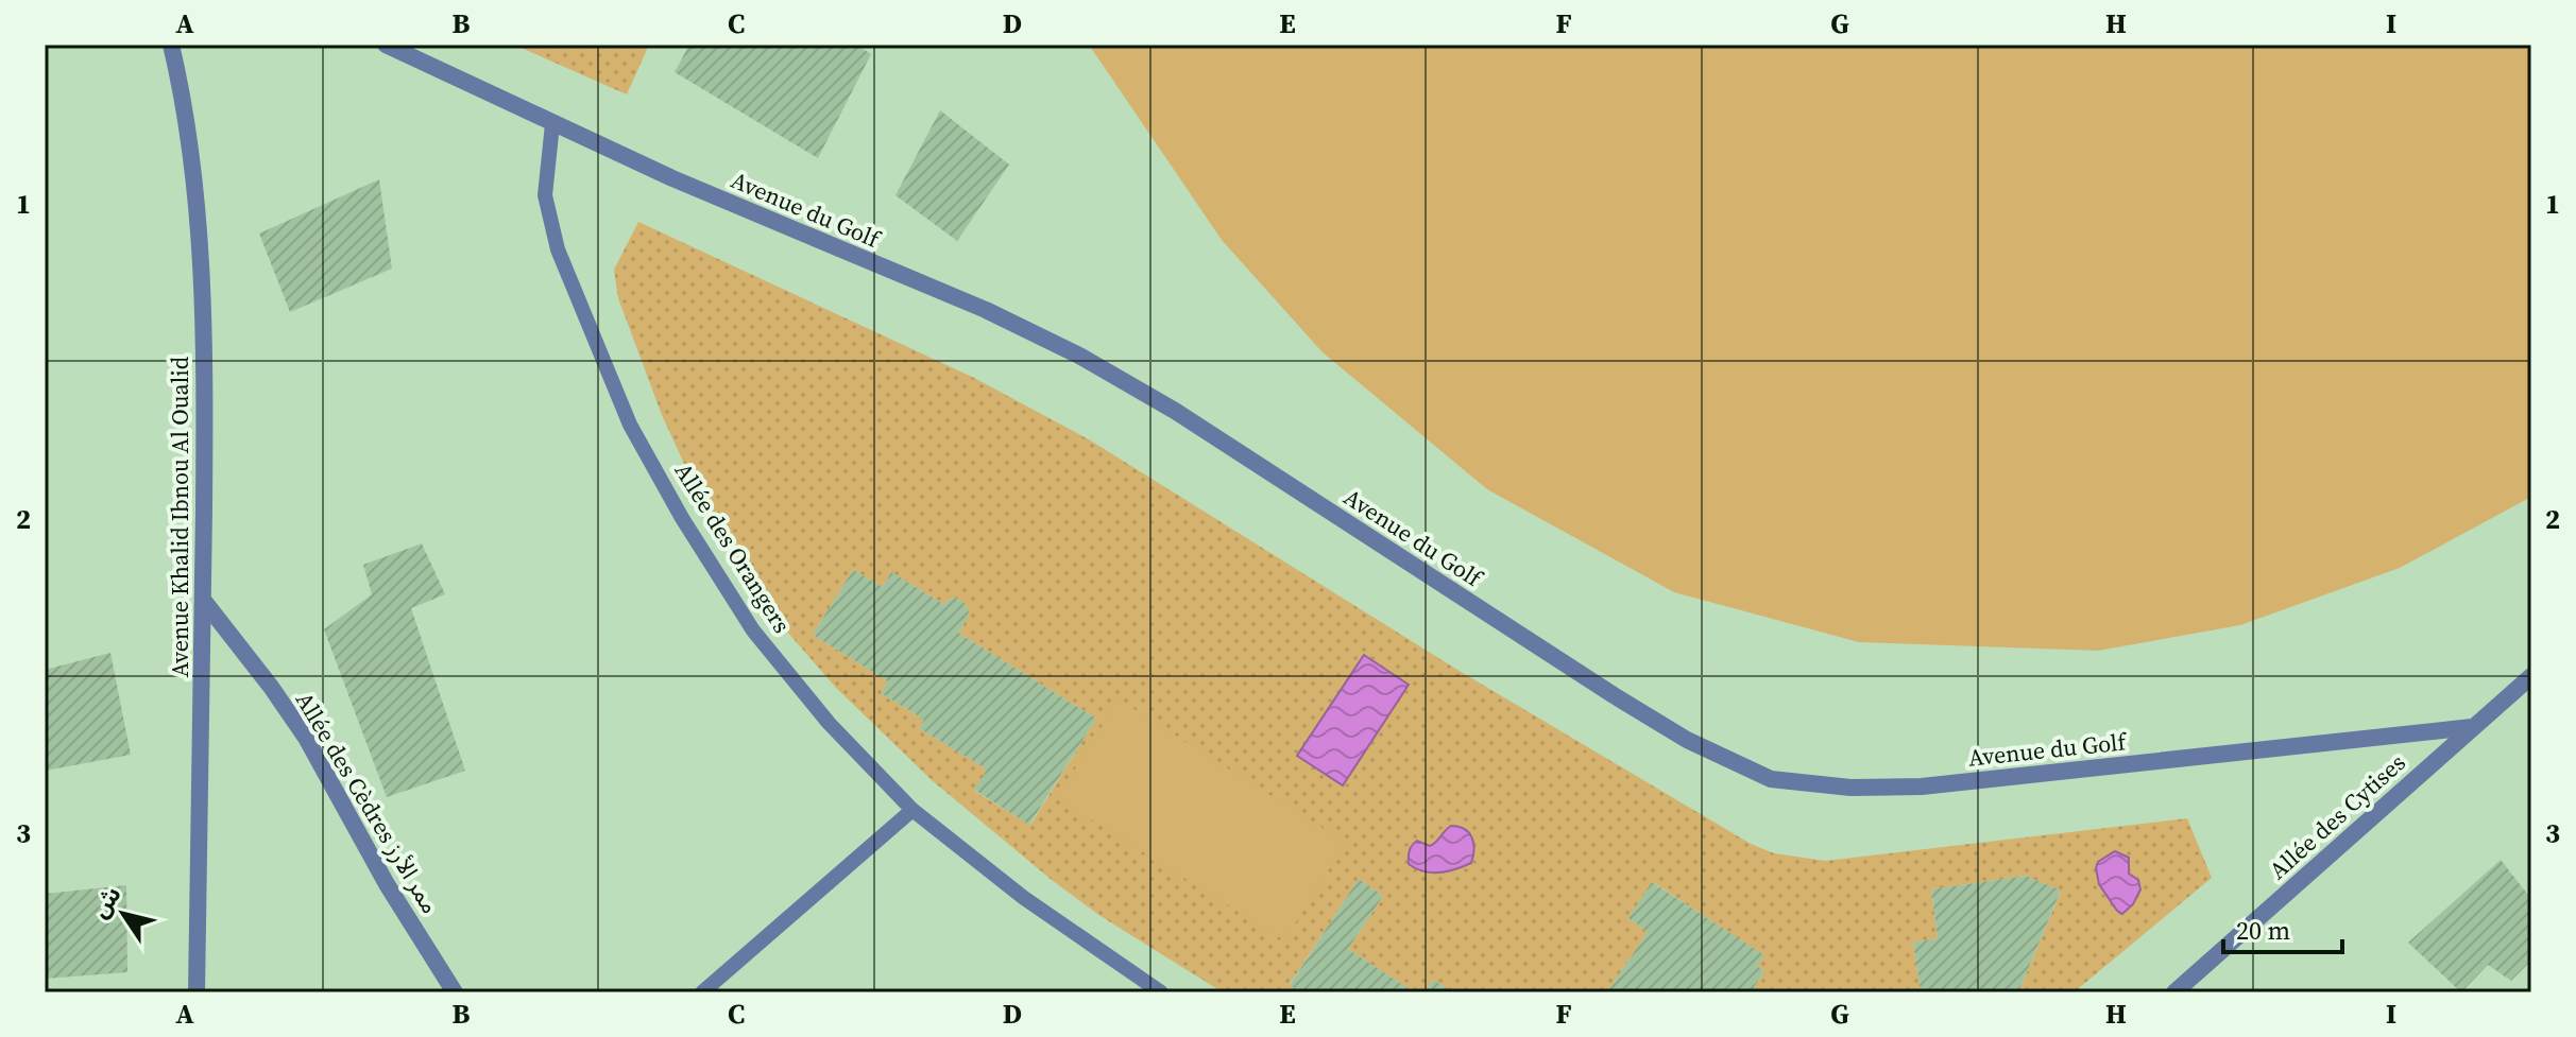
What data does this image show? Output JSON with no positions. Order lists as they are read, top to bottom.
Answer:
{
  "streets": {
    "street": [
      "Avenue du Golf",
      "Avenue Khalid Ibnou Al Oualid",
      "Allée des Cèdres ممر الأرز",
      "Allée des Cytises"
    ],
    "lane": ["Allée des Orangers"]
  },
  "crossings": [
    ["Avenue du Golf", "Allée des Orangers"],
    ["Avenue du Golf", "Allée des Cytises"],
    ["Avenue Khalid Ibnou Al Oualid", "Allée des Cèdres ممر الأرز"]
  ],
  "scale_bar": "20 m",
  "north": "top left",
  "grid": {
    "columns": [
      "A",
      "B",
      "C",
      "D",
      "E",
      "F",
      "G",
      "H",
      "I"
    ],
    "rows": ["1", "2", "3"]
  }
}
